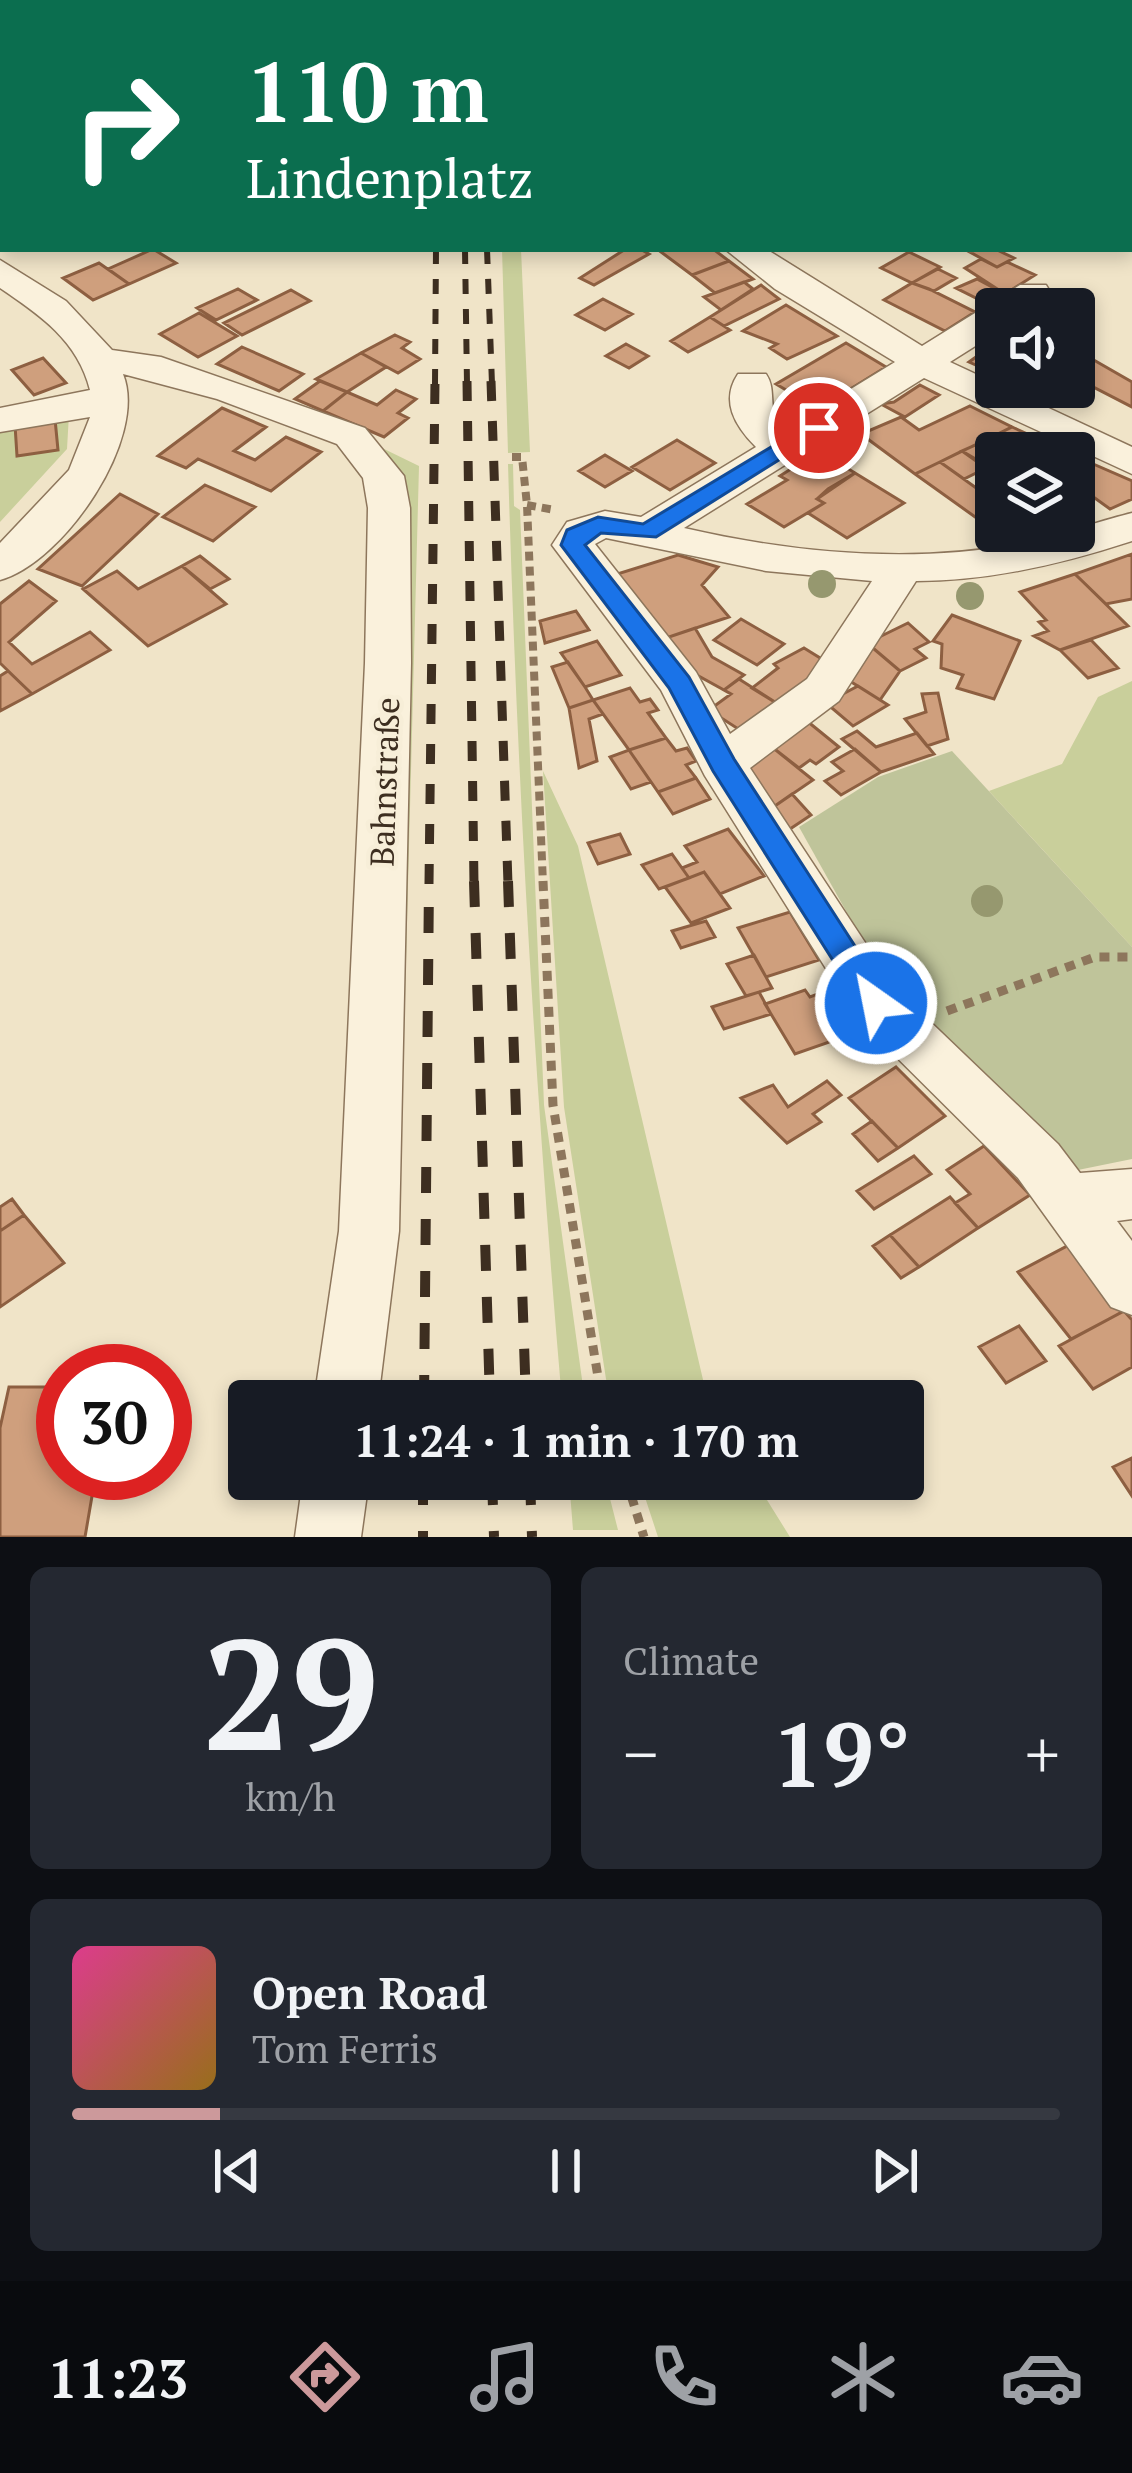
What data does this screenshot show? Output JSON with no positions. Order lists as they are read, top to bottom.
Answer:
{
  "streets": {
    "street": ["Bahnstraße"]
  },
  "page": {
    "turn": ["110 m", "Lindenplatz"],
    "limit": "30",
    "trip": "11:24 · 1 min · 170 m",
    "tile": [
      ["29", "km/h"],
      "Climate"
    ],
    "heat": ["−", "19°", "+"],
    "song": ["Open Road", "Tom Ferris"],
    "tabs": "11:23"
  }
}
